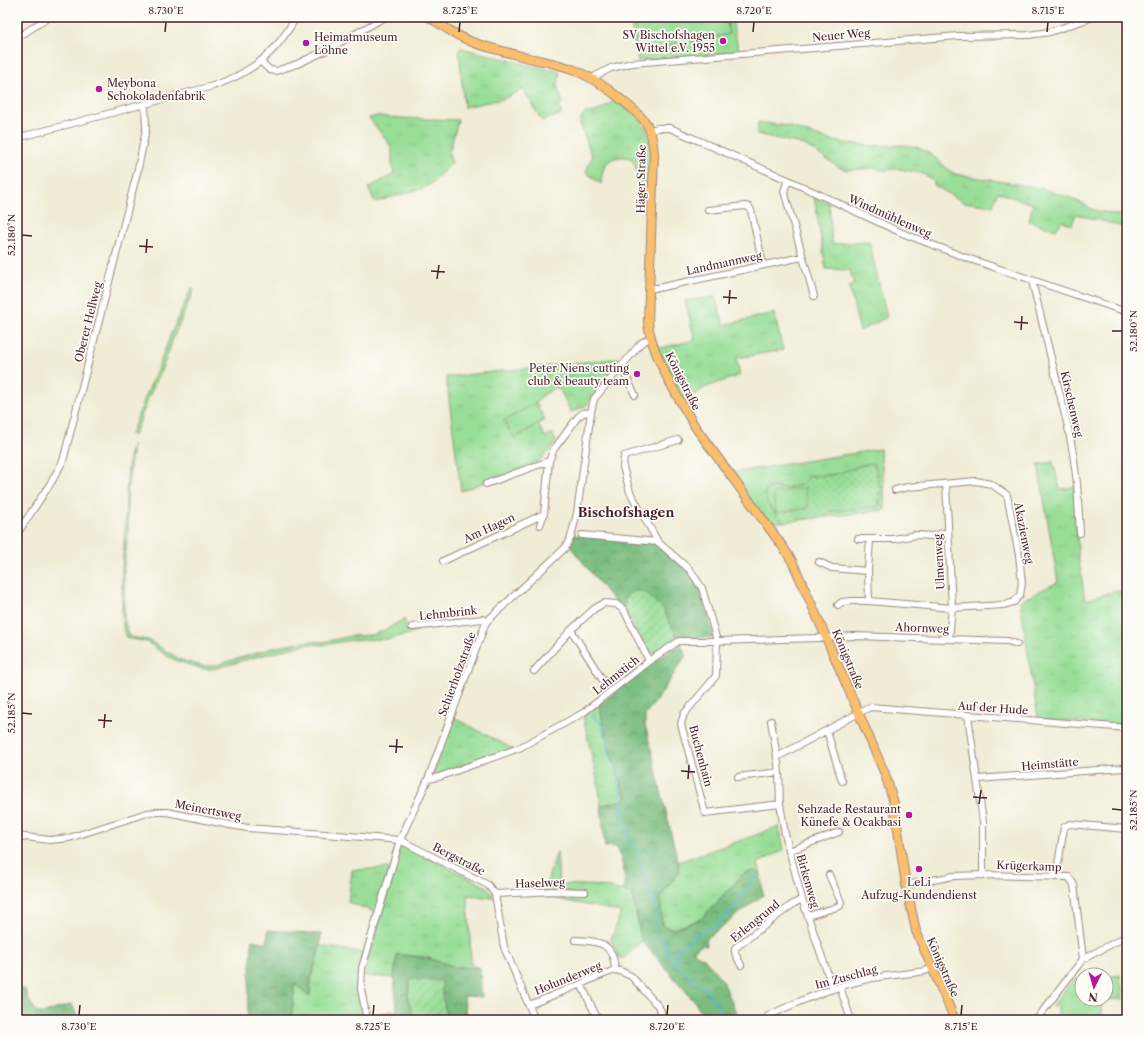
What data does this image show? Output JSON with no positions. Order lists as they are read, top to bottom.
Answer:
{
  "streets": {
    "main road": ["Häger Straße", "Königstraße"],
    "street": [
      "Neuer Weg",
      "Windmühlenweg",
      "Landmannweg",
      "Oberer Hellweg",
      "Kirschenweg",
      "Am Hagen",
      "Akazienweg",
      "Ulmenweg",
      "Lehmbrink",
      "Ahornweg",
      "Schierholzstraße",
      "Lehmstich",
      "Auf der Hude",
      "Buchenhain",
      "Heimstätte",
      "Meinertsweg",
      "Bergstraße",
      "Krügerkamp",
      "Birkenweg",
      "Haselweg",
      "Erlengrund",
      "Im Zuschlag",
      "Holunderweg"
    ]
  },
  "crossings": [
    ["Neuer Weg", "Häger Straße"],
    ["Häger Straße", "Windmühlenweg"],
    ["Häger Straße", "Landmannweg"],
    ["Häger Straße", "Königstraße"],
    ["Häger Straße", "Schierholzstraße"],
    ["Windmühlenweg", "Kirschenweg"],
    ["Königstraße", "Ahornweg"],
    ["Königstraße", "Schierholzstraße"],
    ["Königstraße", "Lehmstich"],
    ["Königstraße", "Auf der Hude"],
    ["Königstraße", "Krügerkamp"],
    ["Königstraße", "Im Zuschlag"],
    ["Akazienweg", "Ulmenweg"],
    ["Ulmenweg", "Ahornweg"],
    ["Lehmbrink", "Schierholzstraße"],
    ["Ahornweg", "Lehmstich"],
    ["Schierholzstraße", "Lehmstich"],
    ["Schierholzstraße", "Meinertsweg"],
    ["Schierholzstraße", "Bergstraße"],
    ["Lehmstich", "Buchenhain"],
    ["Buchenhain", "Birkenweg"],
    ["Meinertsweg", "Bergstraße"],
    ["Bergstraße", "Haselweg"],
    ["Birkenweg", "Erlengrund"],
    ["Birkenweg", "Im Zuschlag"]
  ],
  "districts": ["Bischofshagen"],
  "places": [
    "SV Bischofshagen Wittel e.V. 1955",
    "Heimatmuseum Löhne",
    "Meybona Schokoladenfabrik",
    "Peter Niens cutting club & beauty team",
    "Sehzade Restaurant Künefe & Ocakbasi",
    "LeLi Aufzug-Kundendienst"
  ],
  "north": "bottom",
  "coordinates": [
    "8.730°E",
    "8.725°E",
    "8.720°E",
    "8.715°E",
    "52.180°N",
    "52.185°N"
  ]
}
